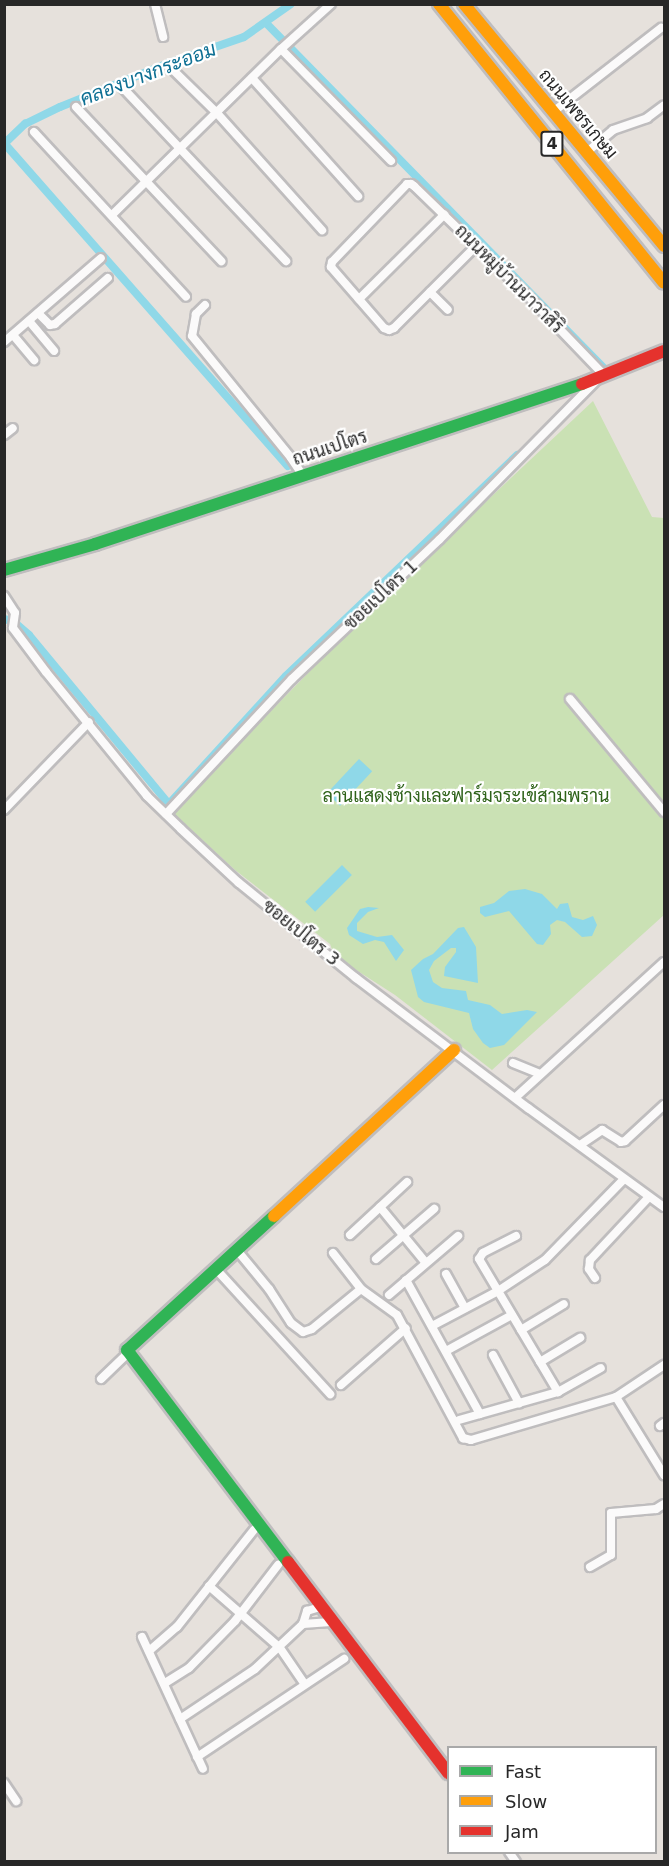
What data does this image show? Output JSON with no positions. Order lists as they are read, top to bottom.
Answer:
{
  "streets": {
    "street": [
      "ถนนเพชรเกษม",
      "4",
      "ถนนหมู่บ้านนาวาสิริ",
      "ถนนเปโตร",
      "ซอยเปโตร 1",
      "ซอยเปโตร 3"
    ]
  },
  "crossings": [
    ["ถนนหมู่บ้านนาวาสิริ", "ถนนเปโตร"],
    ["ถนนหมู่บ้านนาวาสิริ", "ซอยเปโตร 1"],
    ["ถนนเปโตร", "ซอยเปโตร 1"],
    ["ซอยเปโตร 1", "ซอยเปโตร 3"]
  ],
  "water": ["คลองบางกระออม"],
  "parks": ["ลานแสดงช้างและฟาร์มจระเข้สามพราน"],
  "legend": ["Fast", "Slow", "Jam"]
}
